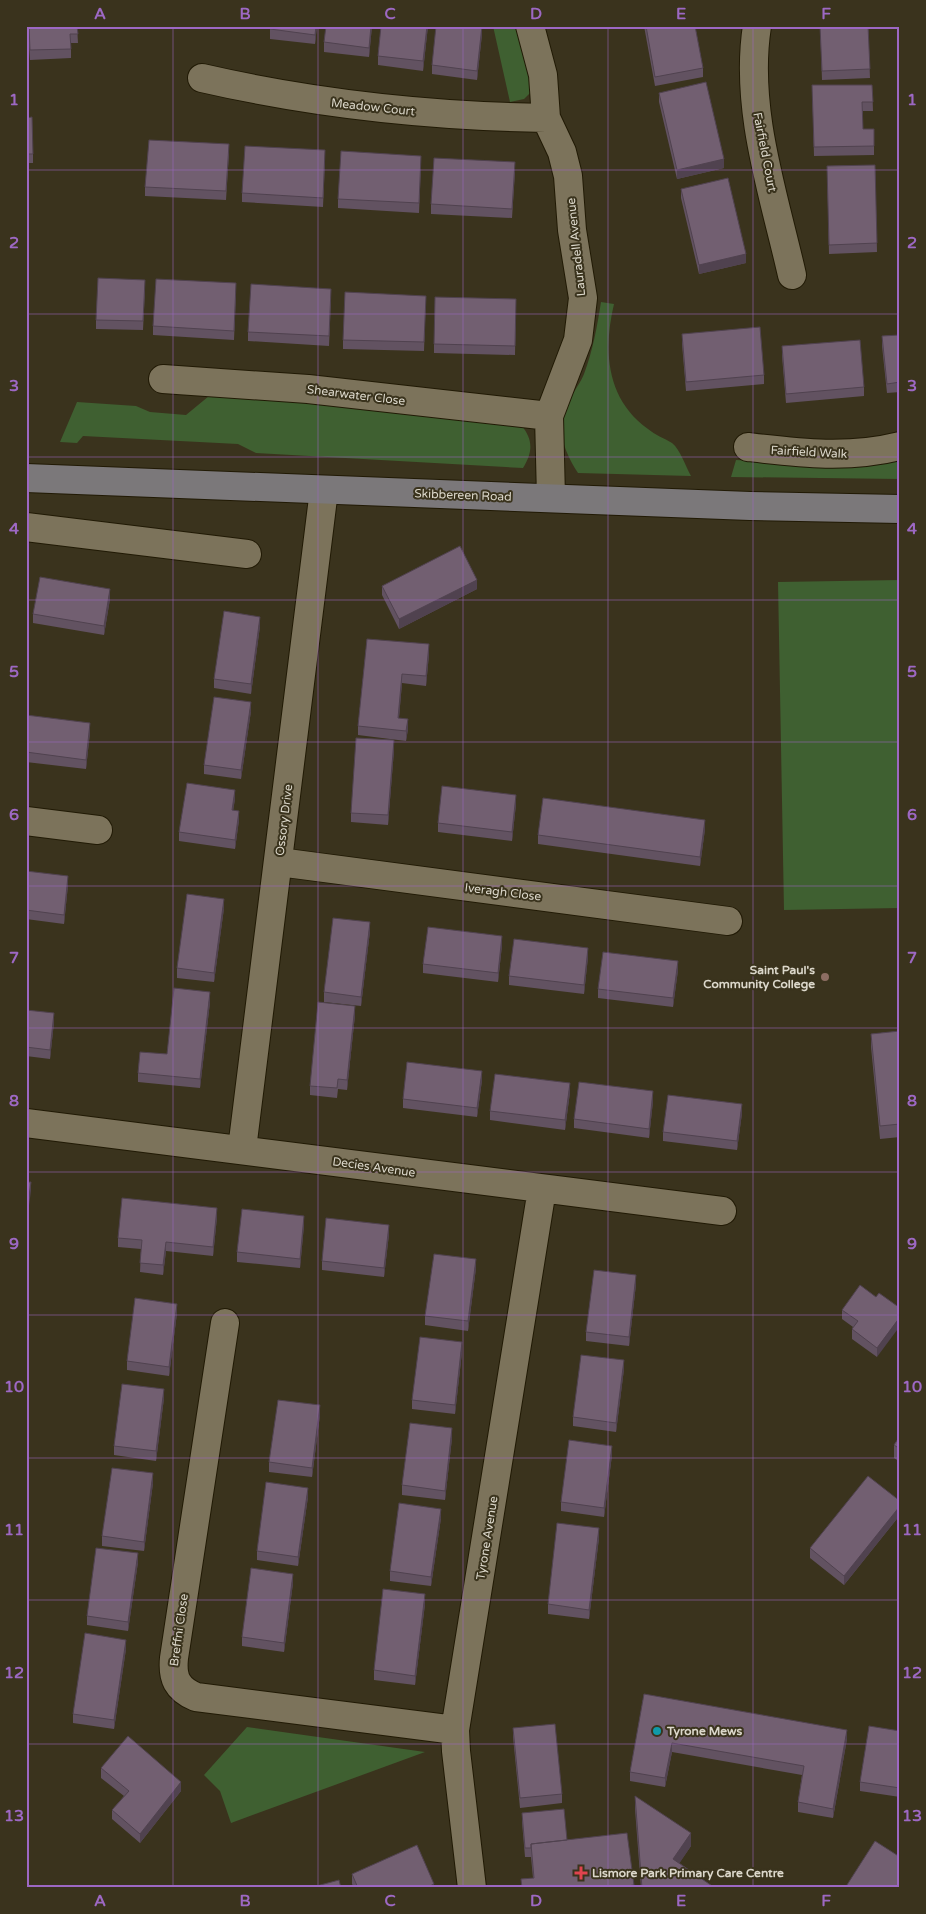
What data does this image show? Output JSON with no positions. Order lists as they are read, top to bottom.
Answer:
{
  "streets": {
    "street": [
      "Meadow Court",
      "Fairfield Court",
      "Lauradell Avenue",
      "Shearwater Close",
      "Fairfield Walk",
      "Skibbereen Road",
      "Ossory Drive",
      "Iveragh Close",
      "Decies Avenue",
      "Tyrone Avenue",
      "Breffni Close"
    ]
  },
  "crossings": [
    ["Meadow Court", "Lauradell Avenue"],
    ["Lauradell Avenue", "Shearwater Close"],
    ["Lauradell Avenue", "Skibbereen Road"],
    ["Skibbereen Road", "Ossory Drive"],
    ["Ossory Drive", "Iveragh Close"],
    ["Ossory Drive", "Decies Avenue"],
    ["Decies Avenue", "Tyrone Avenue"],
    ["Tyrone Avenue", "Breffni Close"]
  ],
  "places": {
    "other": ["Saint Paul's Community College", "Tyrone Mews"],
    "health": ["Lismore Park Primary Care Centre"]
  },
  "grid": {
    "columns": [
      "A",
      "B",
      "C",
      "D",
      "E",
      "F"
    ],
    "rows": [
      "1",
      "2",
      "3",
      "4",
      "5",
      "6",
      "7",
      "8",
      "9",
      "10",
      "11",
      "12",
      "13"
    ]
  }
}
